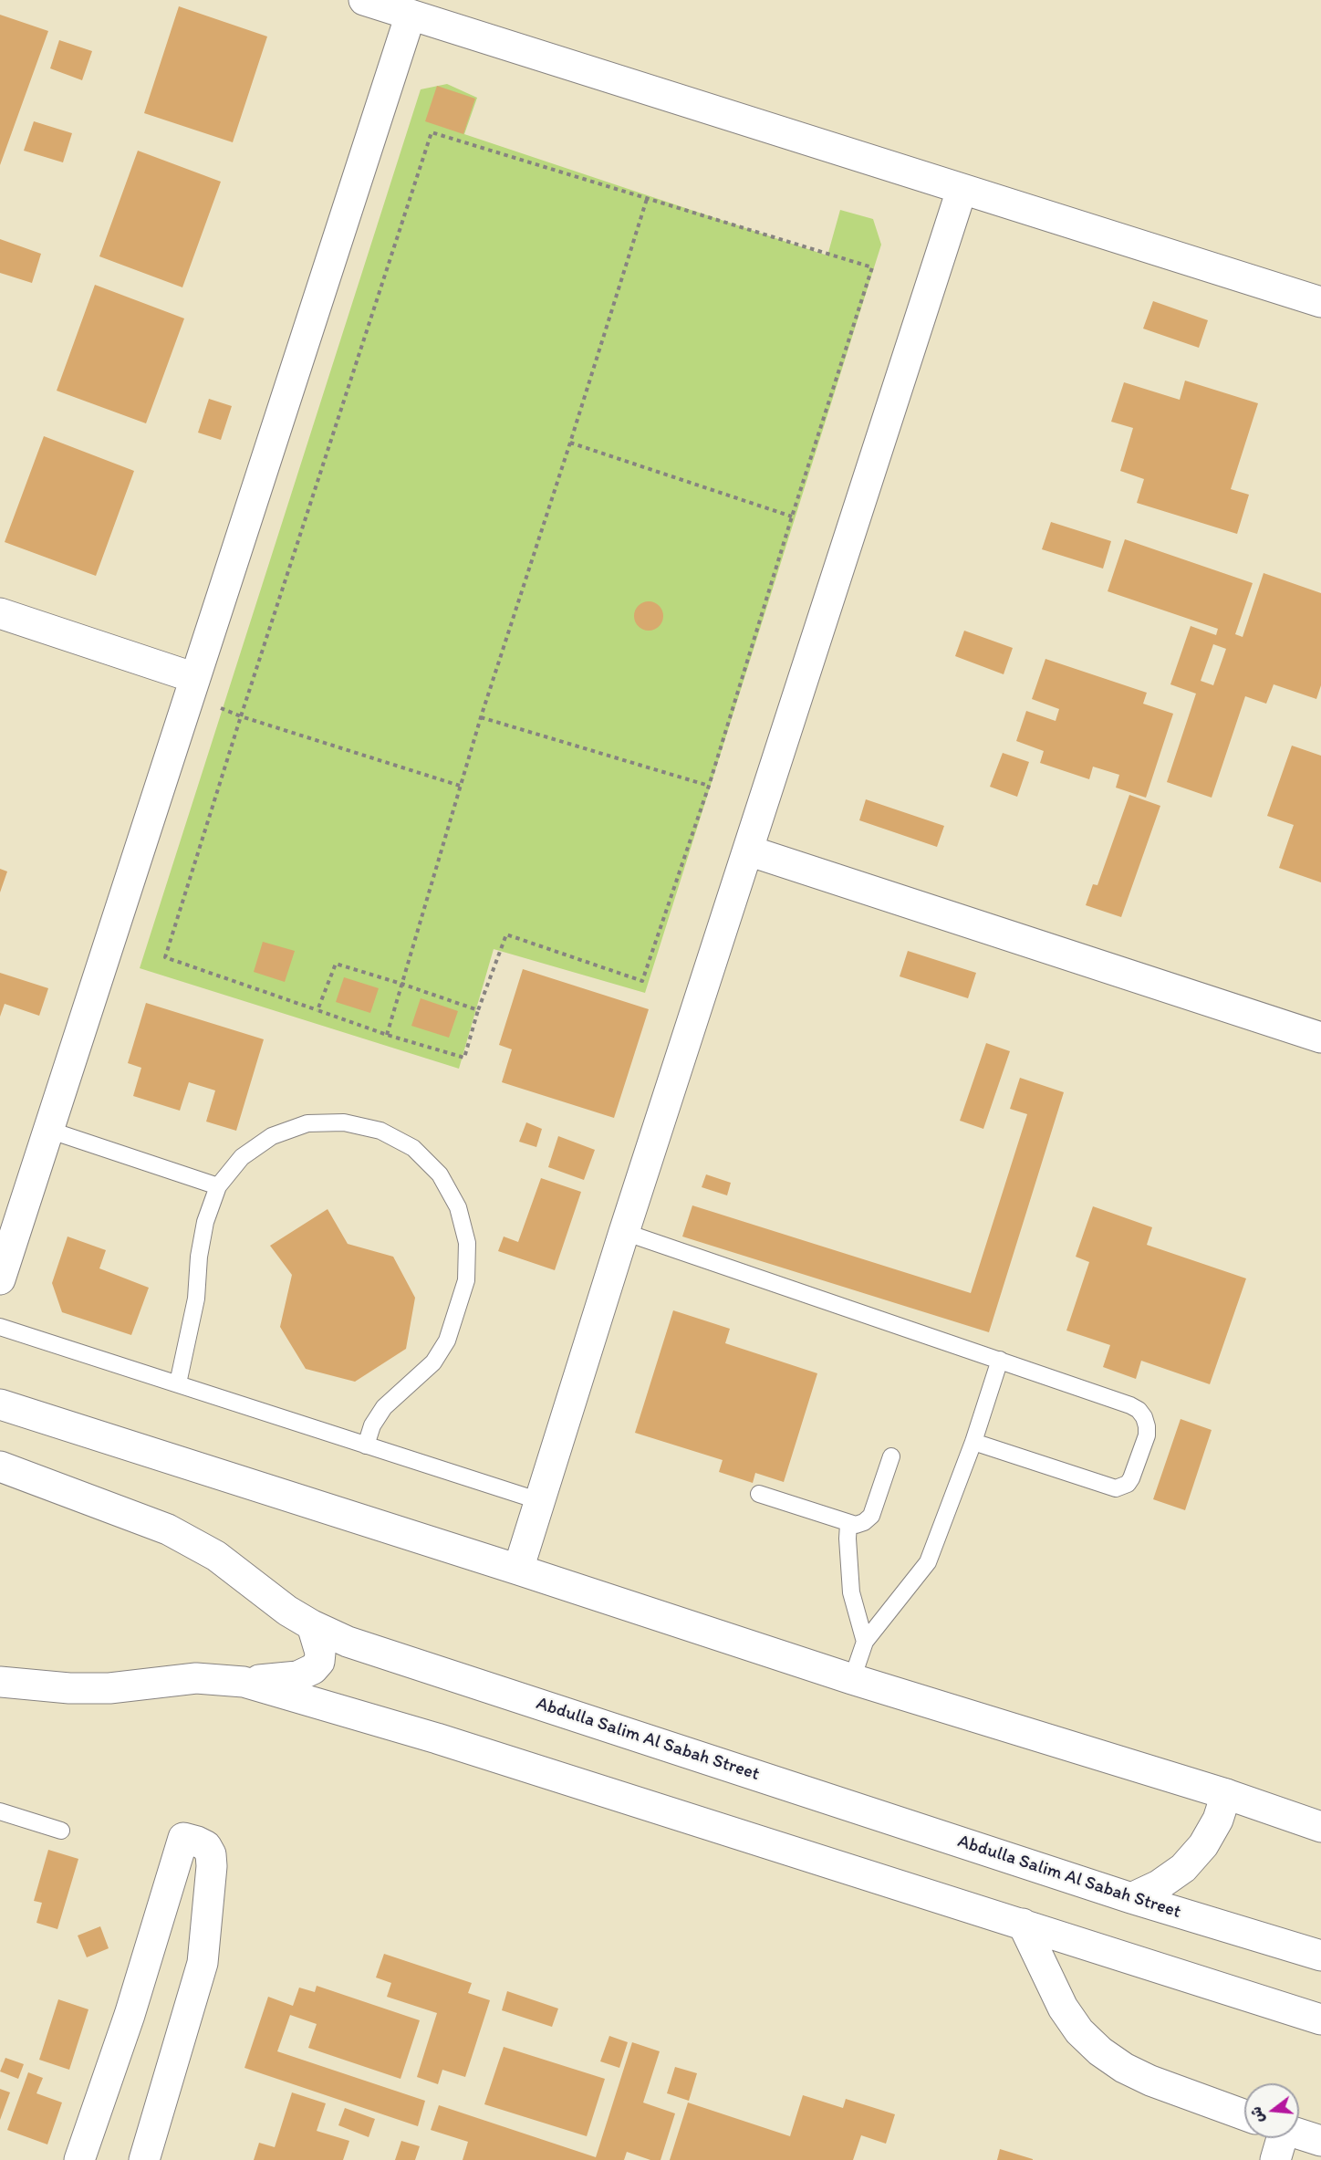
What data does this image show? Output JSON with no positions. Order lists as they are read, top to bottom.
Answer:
{
  "streets": {
    "street": ["Abdulla Salim Al Sabah Street"]
  },
  "north": "left"
}
